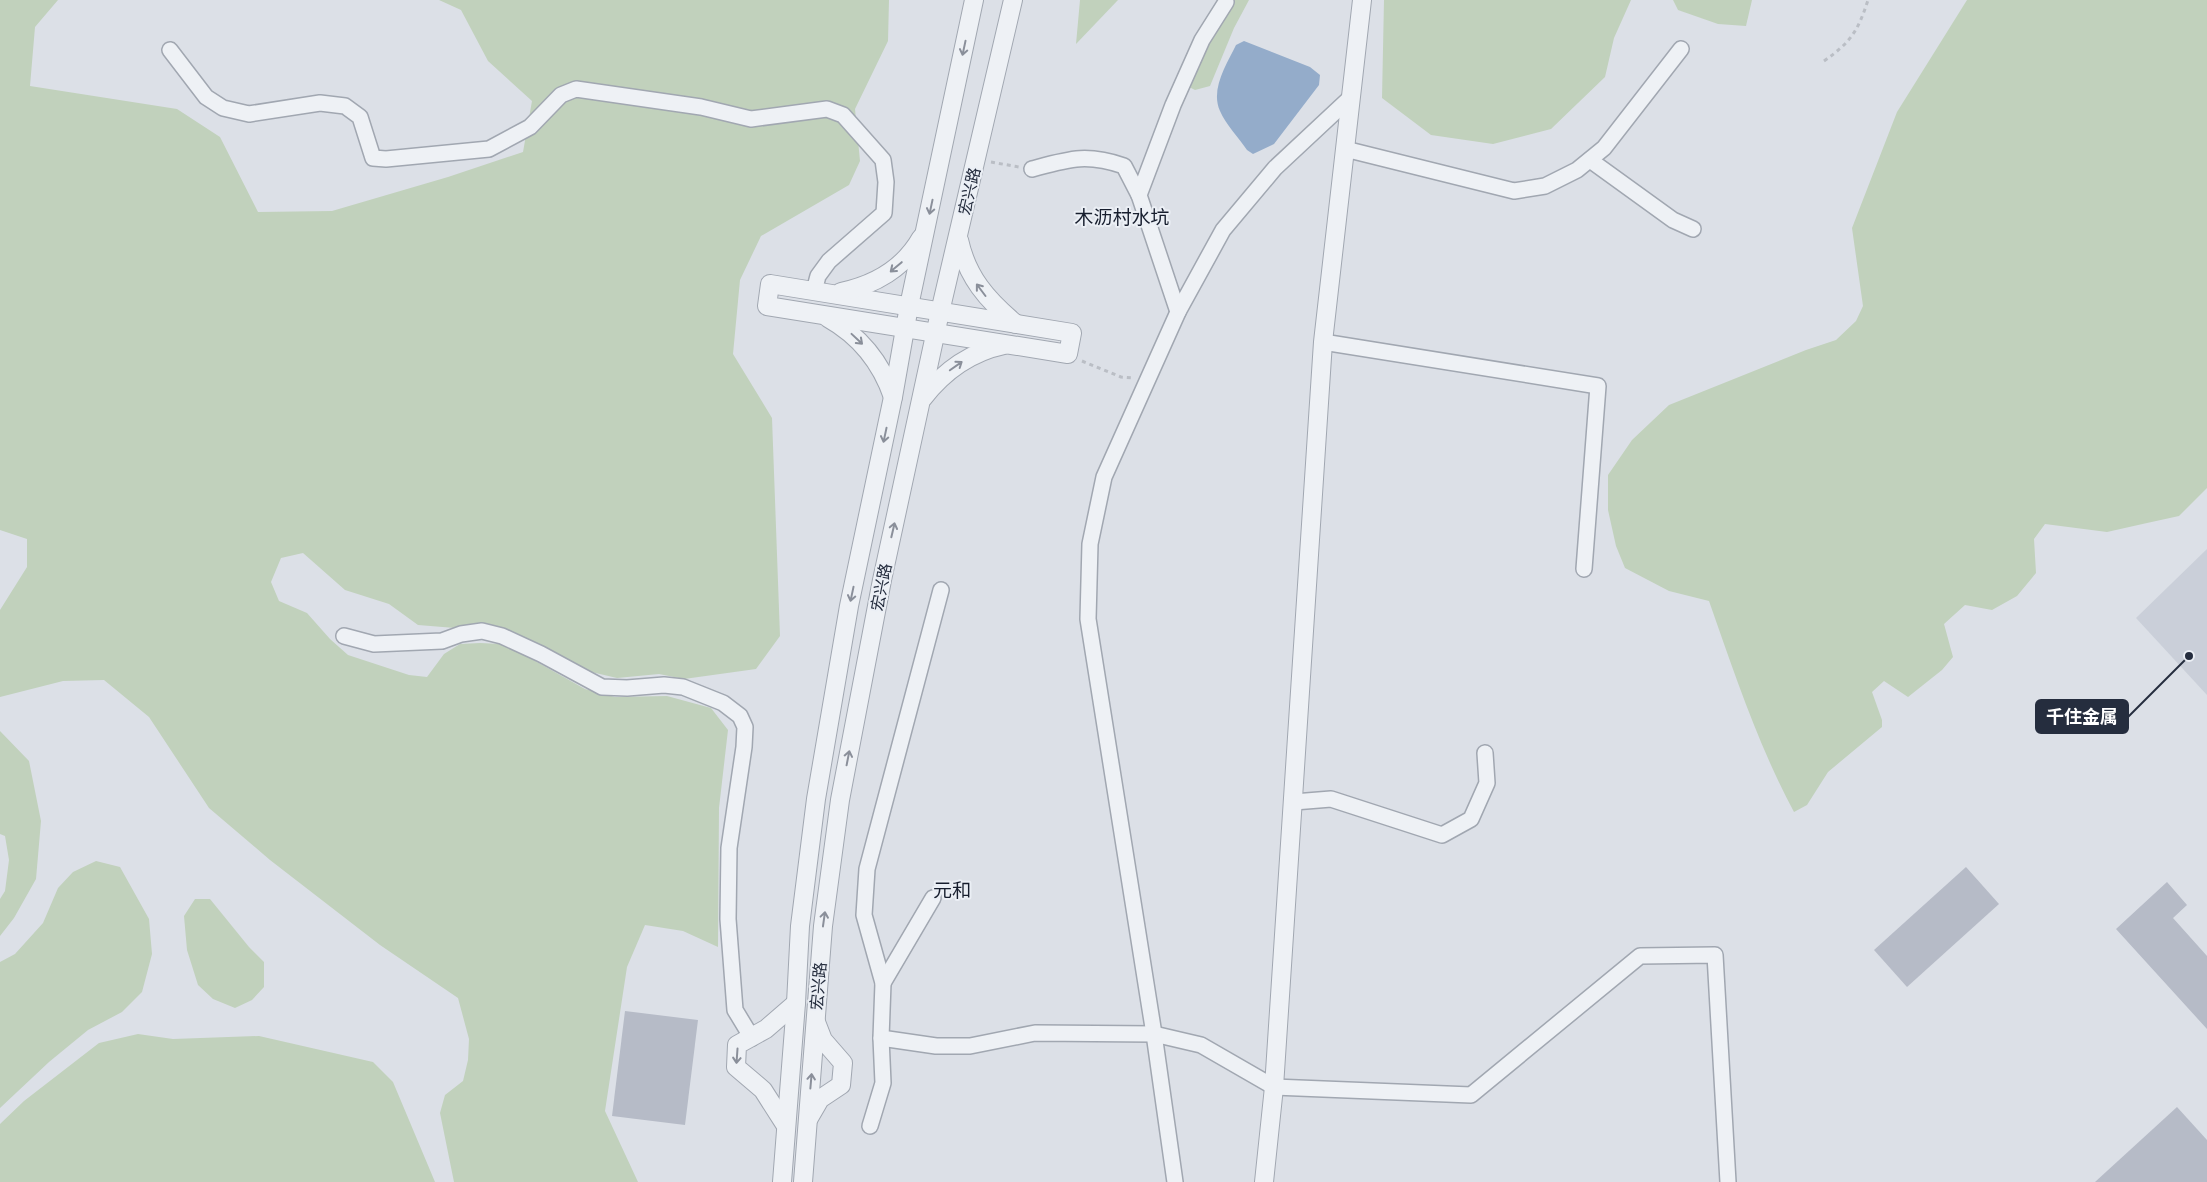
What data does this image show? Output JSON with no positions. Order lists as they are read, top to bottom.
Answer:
{
  "streets": {
    "street": ["宏兴路"]
  },
  "districts": ["木沥村水坑", "元和"],
  "places": ["千住金属"]
}
